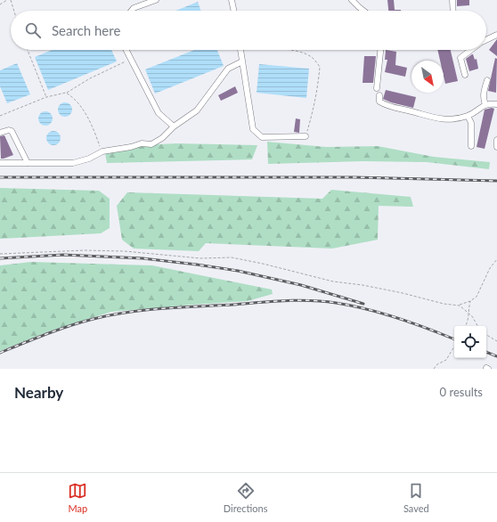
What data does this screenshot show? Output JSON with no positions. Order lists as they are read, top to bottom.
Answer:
{
  "north": "bottom right",
  "page": {
    "search": "Search here",
    "heading": ["Nearby", "0 results"],
    "nav": ["Map", "Directions", "Saved"]
  }
}
